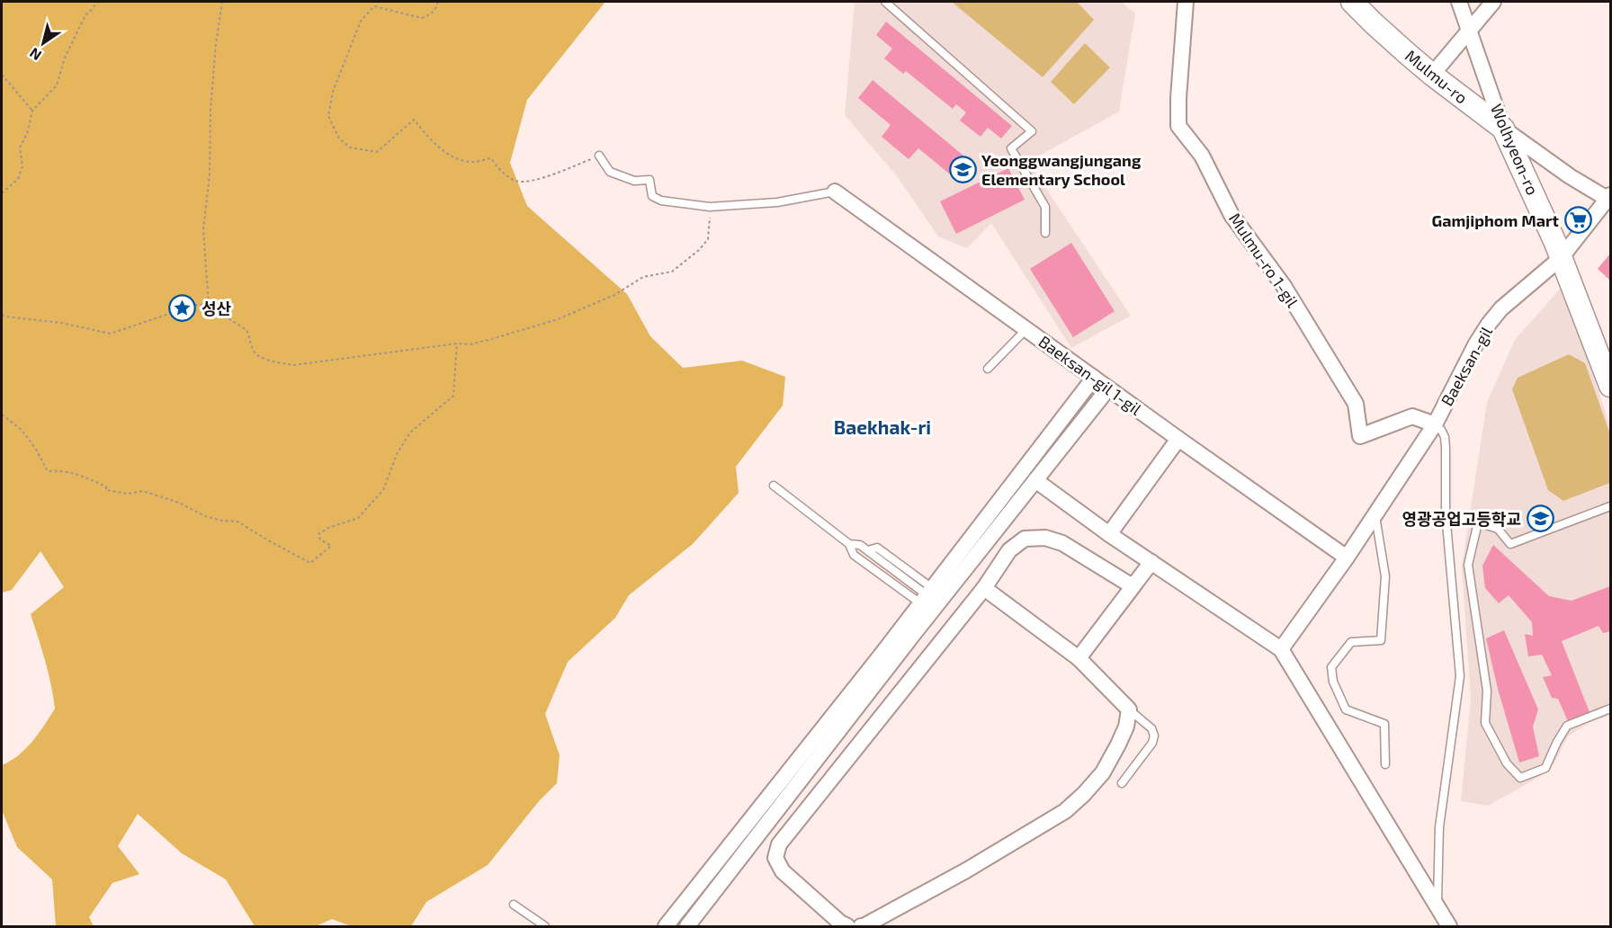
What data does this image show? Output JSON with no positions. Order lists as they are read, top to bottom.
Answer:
{
  "streets": {
    "main road": ["Mulmu-ro", "Wolhyeon-ro"],
    "street": ["Mulmu-ro 1-gil", "Baeksan-gil", "Baeksan-gil 1-gil"]
  },
  "crossings": [
    ["Mulmu-ro", "Wolhyeon-ro"],
    ["Mulmu-ro", "Baeksan-gil"],
    ["Wolhyeon-ro", "Baeksan-gil"],
    ["Mulmu-ro 1-gil", "Baeksan-gil"],
    ["Baeksan-gil", "Baeksan-gil 1-gil"]
  ],
  "districts": ["Baekhak-ri"],
  "places": {
    "school or university": ["Yeonggwangjungang Elementary School", "영광공업고등학교"],
    "supermarket": ["Gamjiphom Mart"],
    "place": ["성산"]
  },
  "north": "bottom left"
}
